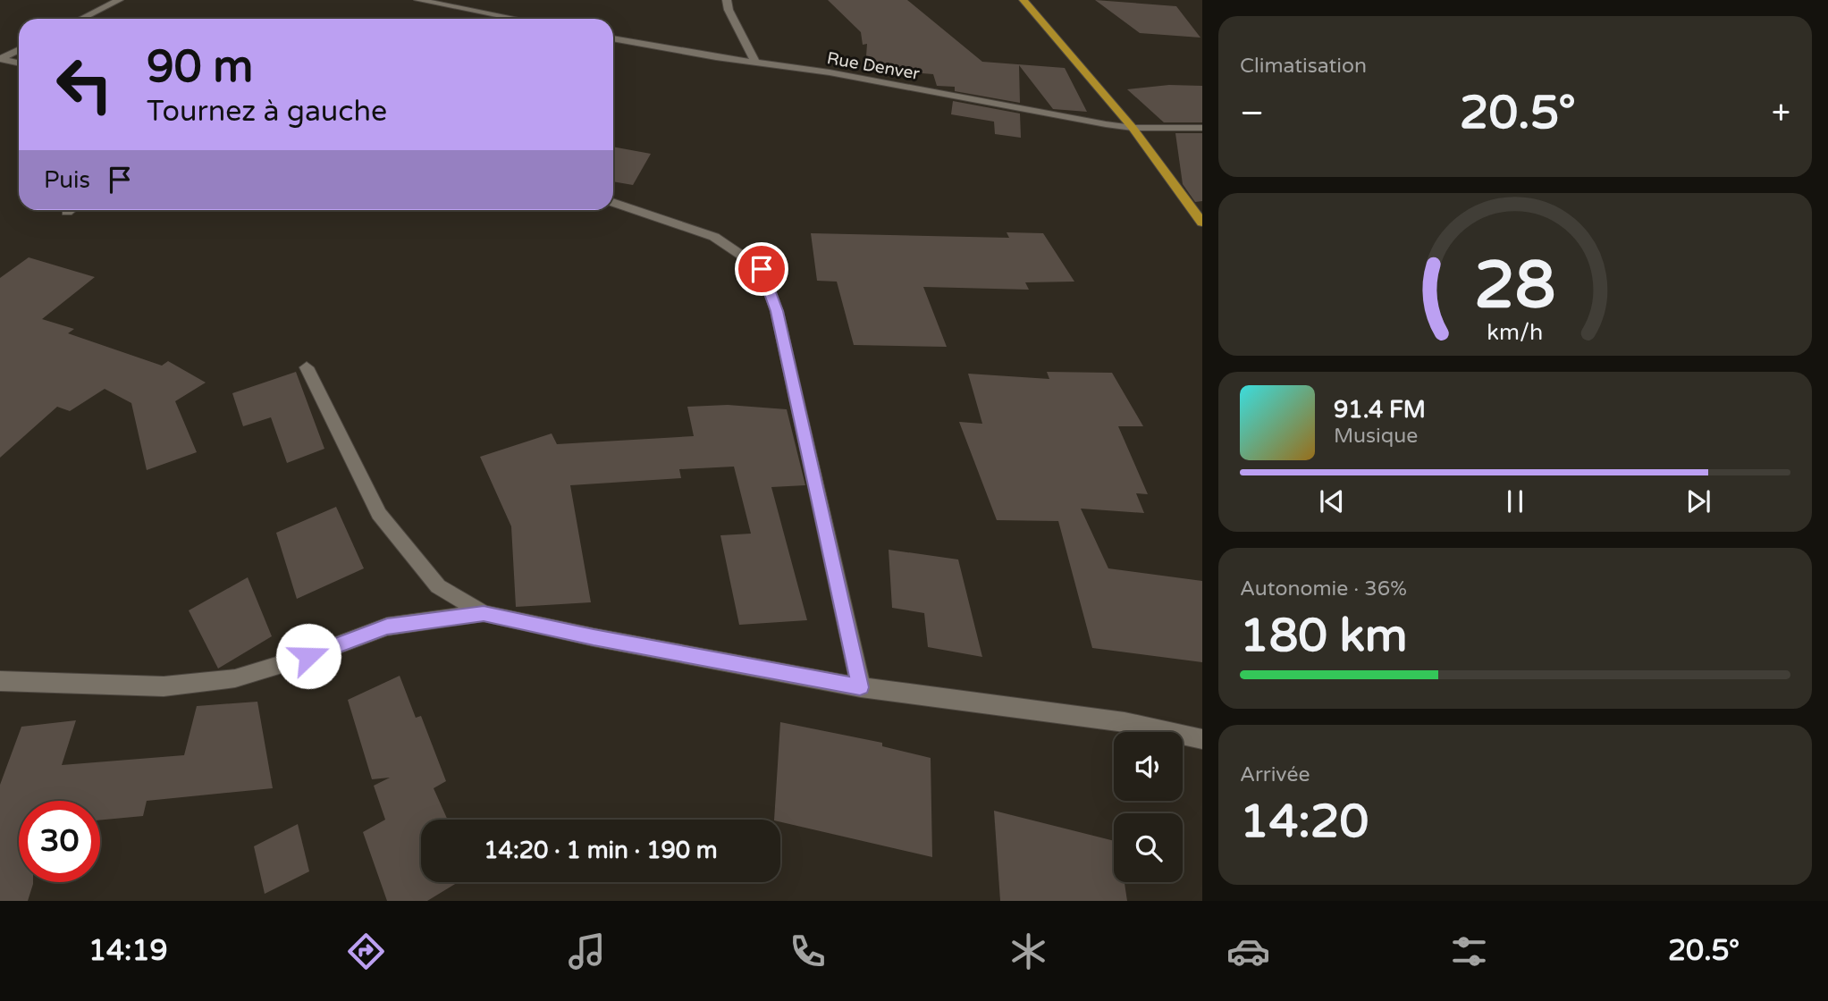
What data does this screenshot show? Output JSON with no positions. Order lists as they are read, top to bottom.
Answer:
{
  "streets": {
    "street": ["Rue Denver"]
  },
  "page": {
    "tile": [
      "Climatisation",
      ["Autonomie · 36%", "180 km"],
      ["Arrivée", "14:20"]
    ],
    "turn": ["90 m", "Tournez à gauche"],
    "heat": ["−", "20.5°", "+"],
    "then": "Puis",
    "song": ["91.4 FM", "Musique"],
    "limit": "30",
    "trip": "14:20 · 1 min · 190 m",
    "tabs": ["14:19", "20.5°"],
    "gauge": ["28", "km/h"]
  }
}
